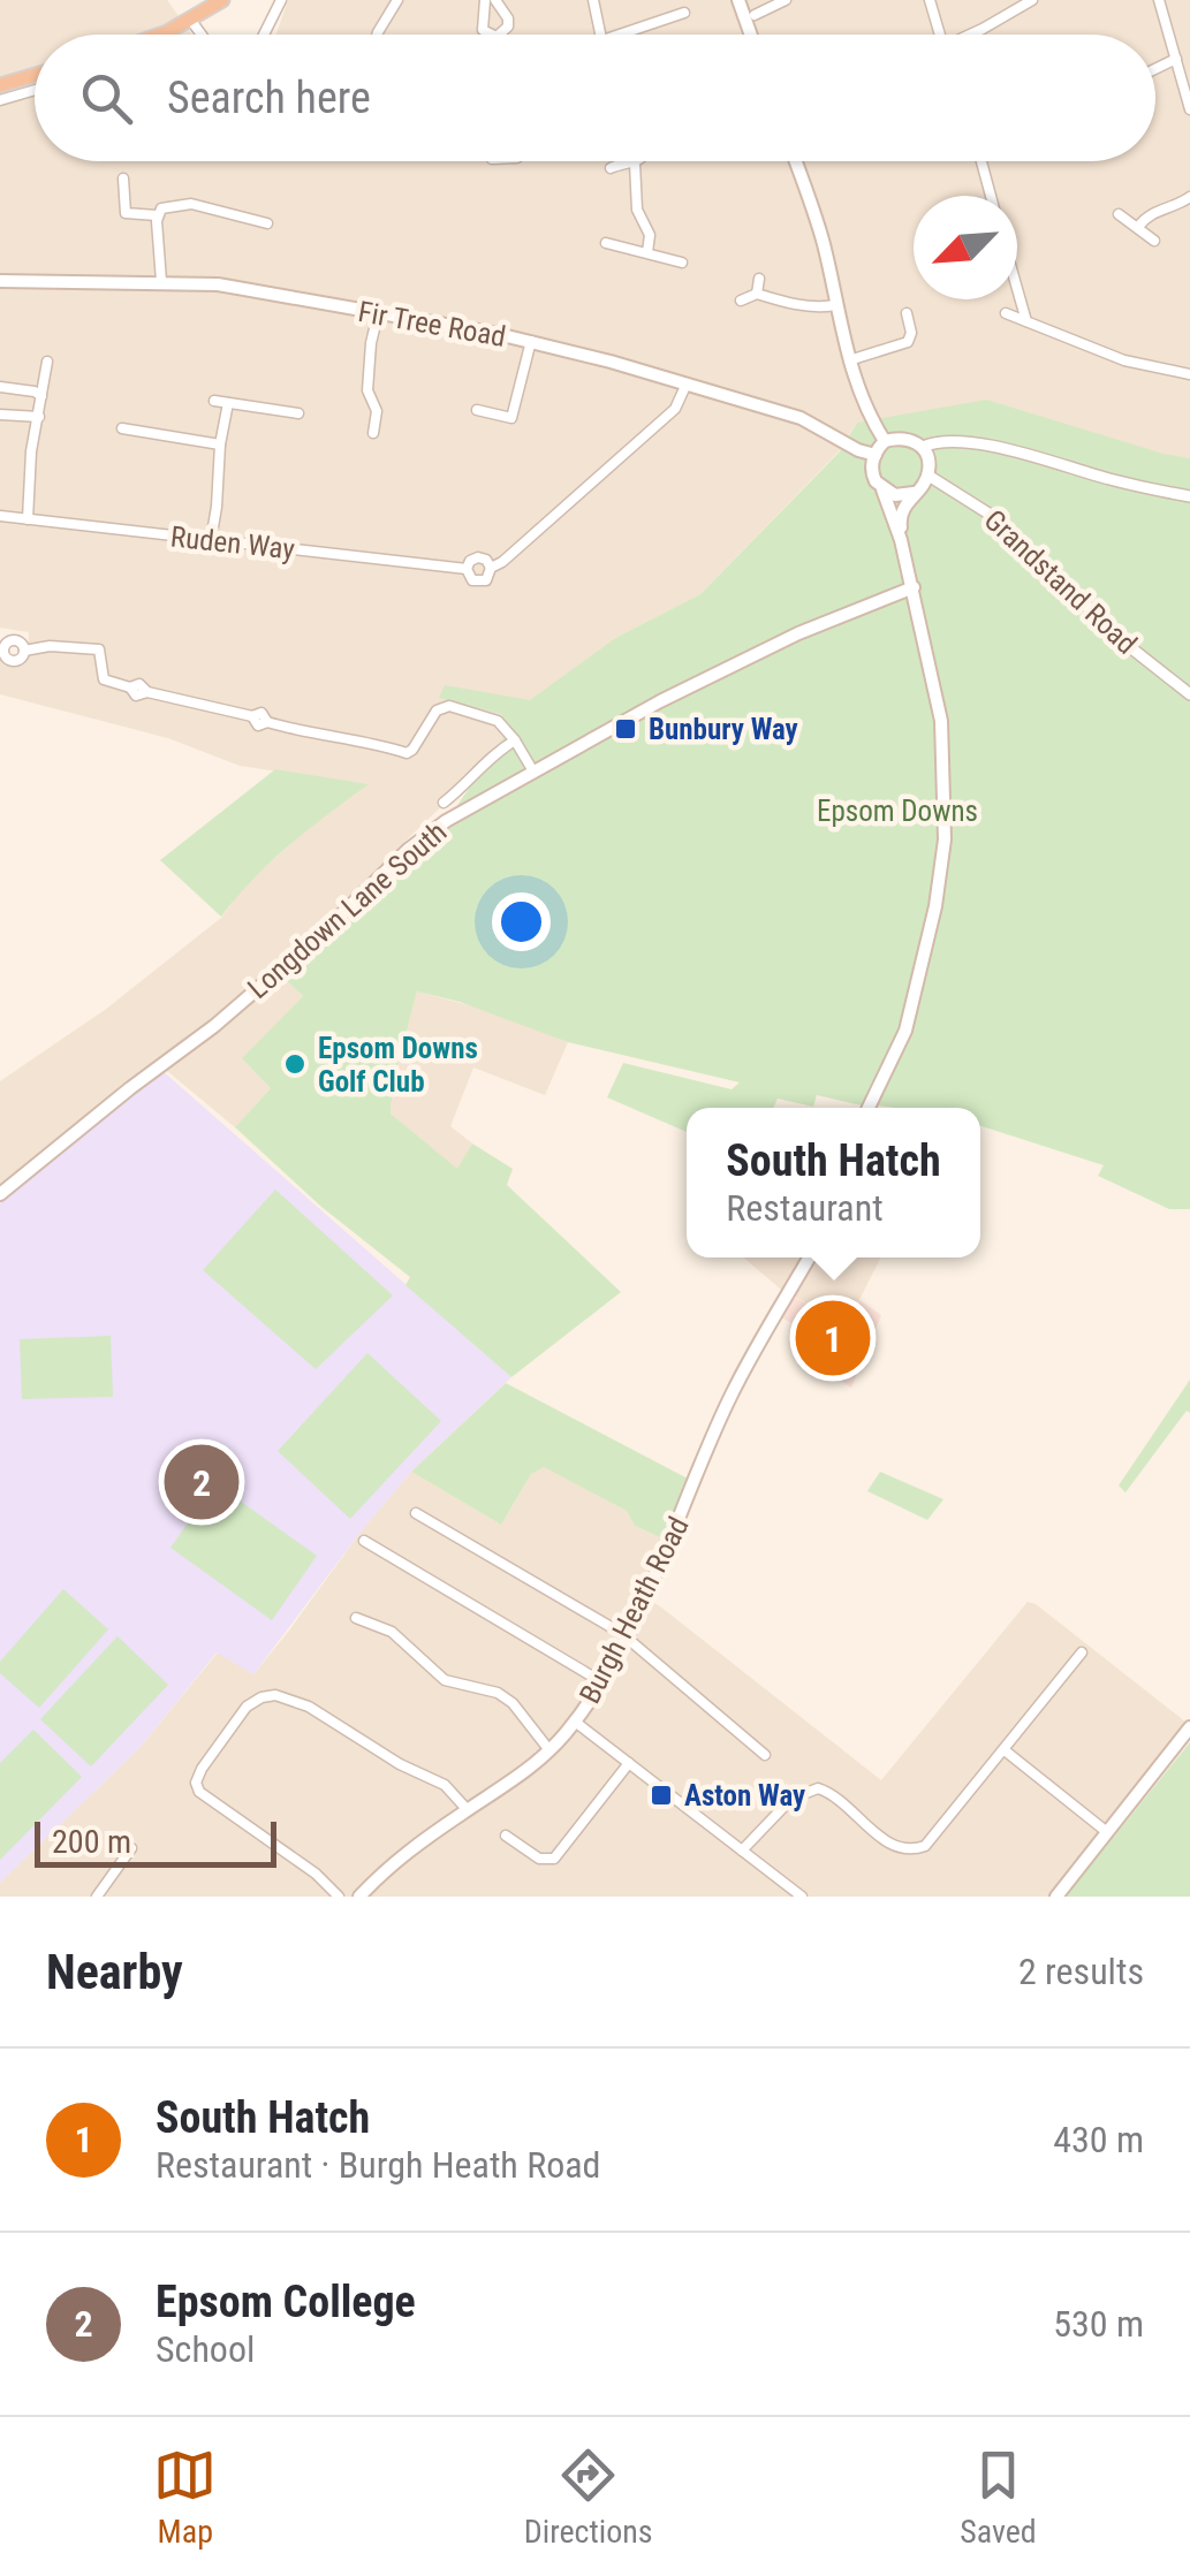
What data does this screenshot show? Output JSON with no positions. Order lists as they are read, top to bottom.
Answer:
{
  "streets": {
    "main road": ["Fir Tree Road", "Longdown Lane South", "Burgh Heath Road"],
    "street": ["Ruden Way", "Grandstand Road"]
  },
  "crossings": [
    ["Fir Tree Road", "Grandstand Road"]
  ],
  "parks": ["Epsom Downs"],
  "places": {
    "transit": ["Bunbury Way", "Aston Way"],
    "other": ["Epsom Downs Golf Club"]
  },
  "scale_bar": "200 m",
  "north": "bottom left",
  "page": {
    "search": "Search here",
    "popup": ["South Hatch", "Restaurant"],
    "pins": ["1", "2"],
    "scale": "200 m",
    "heading": ["Nearby", "2 results"],
    "list": [
      {
        "mark": "1",
        "name": "South Hatch",
        "note": "Restaurant · Burgh Heath Road",
        "value": "430 m"
      },
      {
        "mark": "2",
        "name": "Epsom College",
        "note": "School",
        "value": "530 m"
      }
    ],
    "nav": ["Map", "Directions", "Saved"]
  }
}
